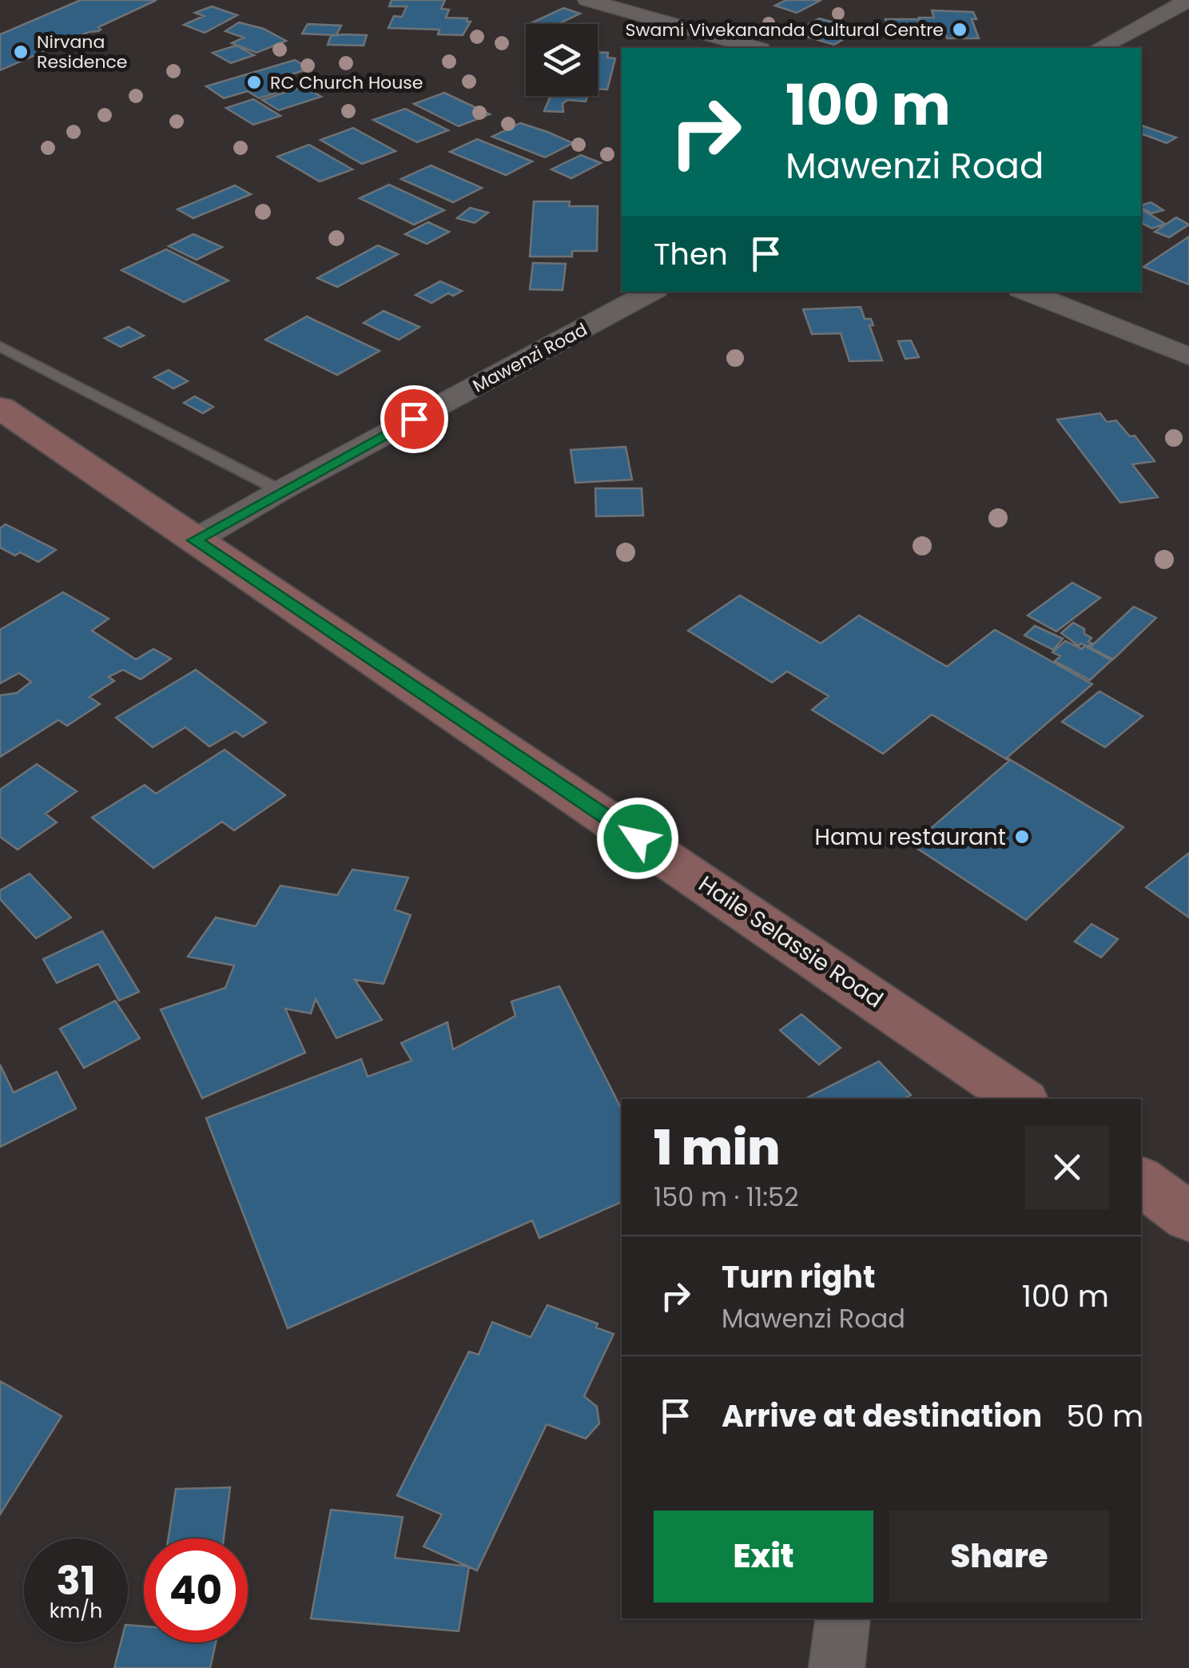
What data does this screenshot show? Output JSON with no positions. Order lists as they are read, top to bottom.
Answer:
{
  "streets": {
    "street": ["Mawenzi Road", "Haile Selassie Road"]
  },
  "crossings": [
    ["Mawenzi Road", "Haile Selassie Road"]
  ],
  "places": [
    "Swami Vivekananda Cultural Centre",
    "Nirvana Residence",
    "RC Church House",
    "Hamu restaurant"
  ],
  "page": {
    "turn": ["100 m", "Mawenzi Road"],
    "then": "Then",
    "heading": ["1 min", "150 m · 11:52"],
    "list": [
      {
        "name": "Turn right",
        "note": "Mawenzi Road",
        "value": "100 m"
      },
      {
        "name": "Arrive at destination",
        "value": "50 m"
      }
    ],
    "buttons": ["Exit", "Share"],
    "speed": "31 km/h",
    "limit": "40"
  }
}
